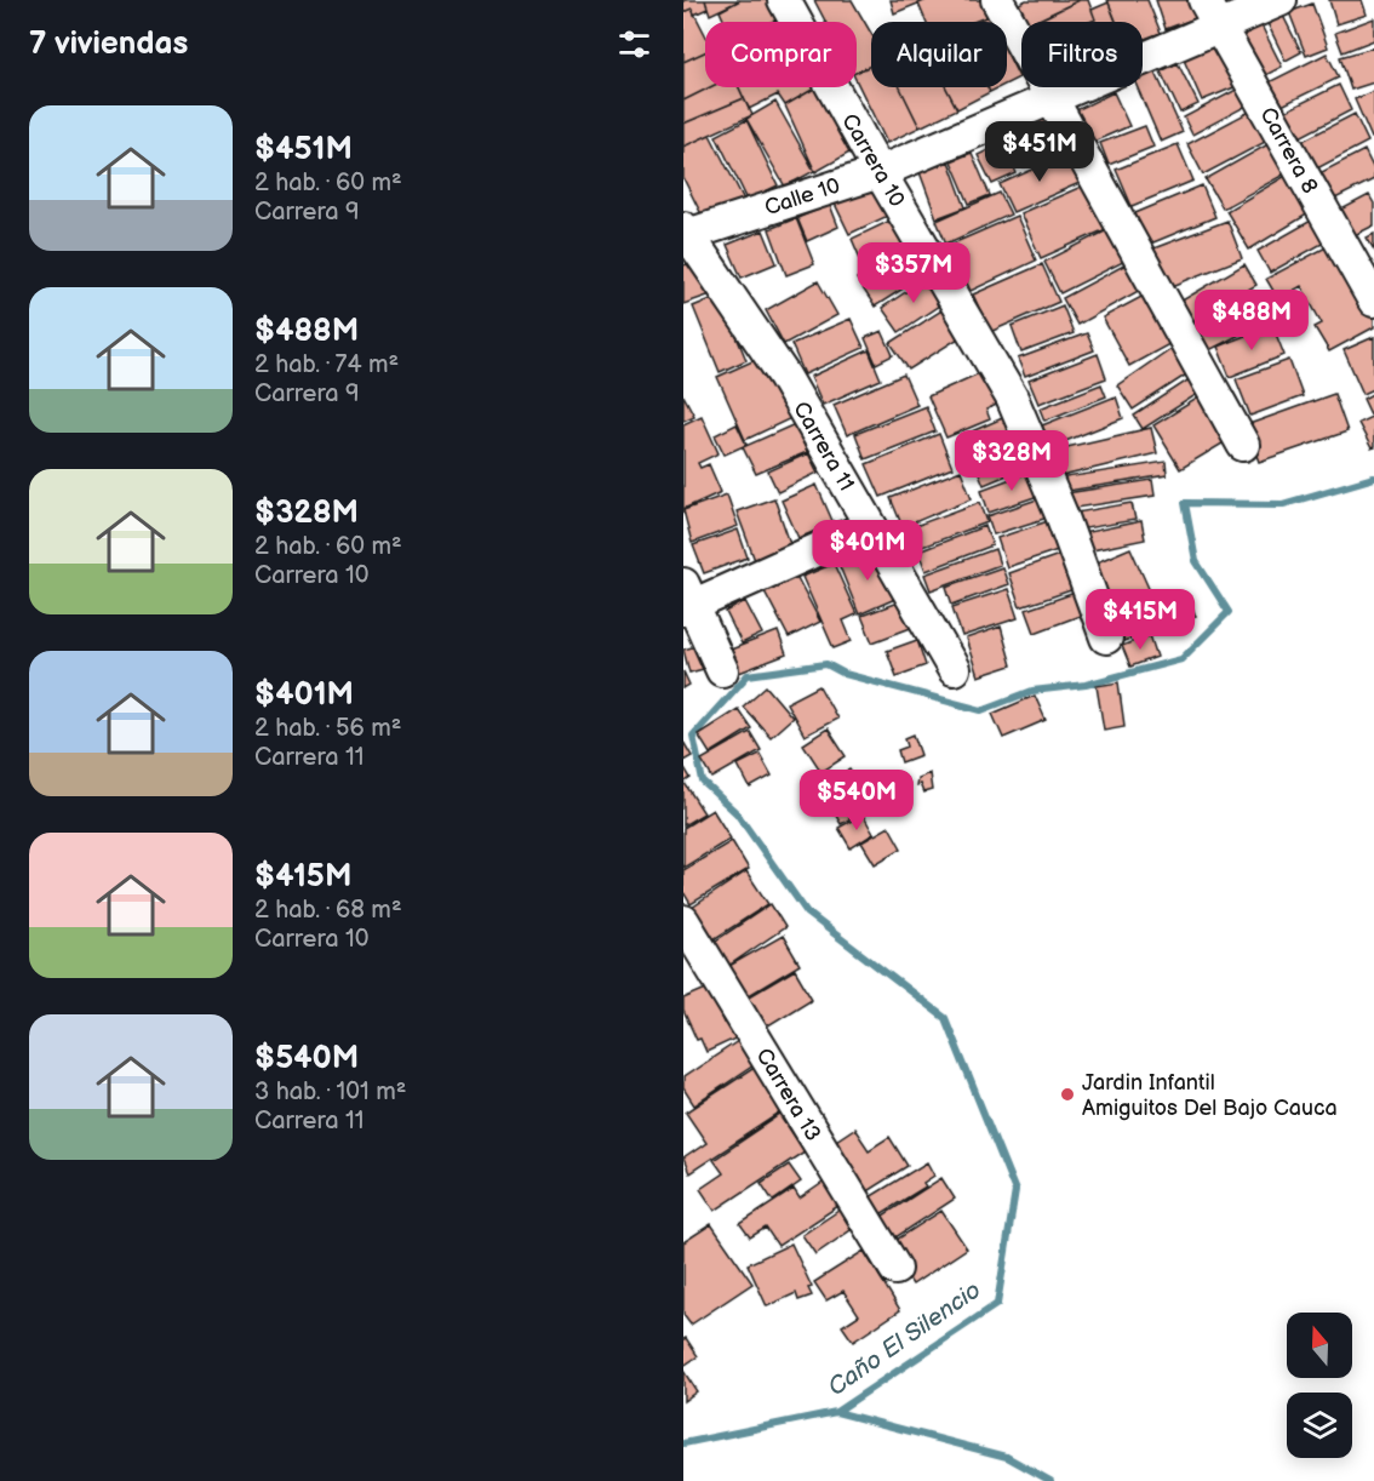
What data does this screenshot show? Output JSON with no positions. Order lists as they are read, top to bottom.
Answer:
{
  "streets": {
    "street": [
      "Carrera 8",
      "Carrera 10",
      "Calle 10",
      "Carrera 11",
      "Carrera 13"
    ]
  },
  "crossings": [
    ["Carrera 8", "Calle 10"],
    ["Carrera 10", "Calle 10"],
    ["Calle 10", "Carrera 11"]
  ],
  "water": ["Caño El Silencio"],
  "places": ["Jardin Infantil Amiguitos Del Bajo Cauca"],
  "north": "top",
  "page": {
    "heading": "7 viviendas",
    "chip": ["Comprar", "Alquilar", "Filtros"],
    "list": [
      {
        "name": "$451M",
        "note": "2 hab. · 60 m² · Carrera 9"
      },
      {
        "name": "$488M",
        "note": "2 hab. · 74 m² · Carrera 9"
      },
      {
        "name": "$328M",
        "note": "2 hab. · 60 m² · Carrera 10"
      },
      {
        "name": "$401M",
        "note": "2 hab. · 56 m² · Carrera 11"
      },
      {
        "name": "$415M",
        "note": "2 hab. · 68 m² · Carrera 10"
      },
      {
        "name": "$540M",
        "note": "3 hab. · 101 m² · Carrera 11"
      }
    ],
    "price": [
      "$451M",
      "$357M",
      "$488M",
      "$328M",
      "$401M",
      "$415M",
      "$540M"
    ]
  }
}
